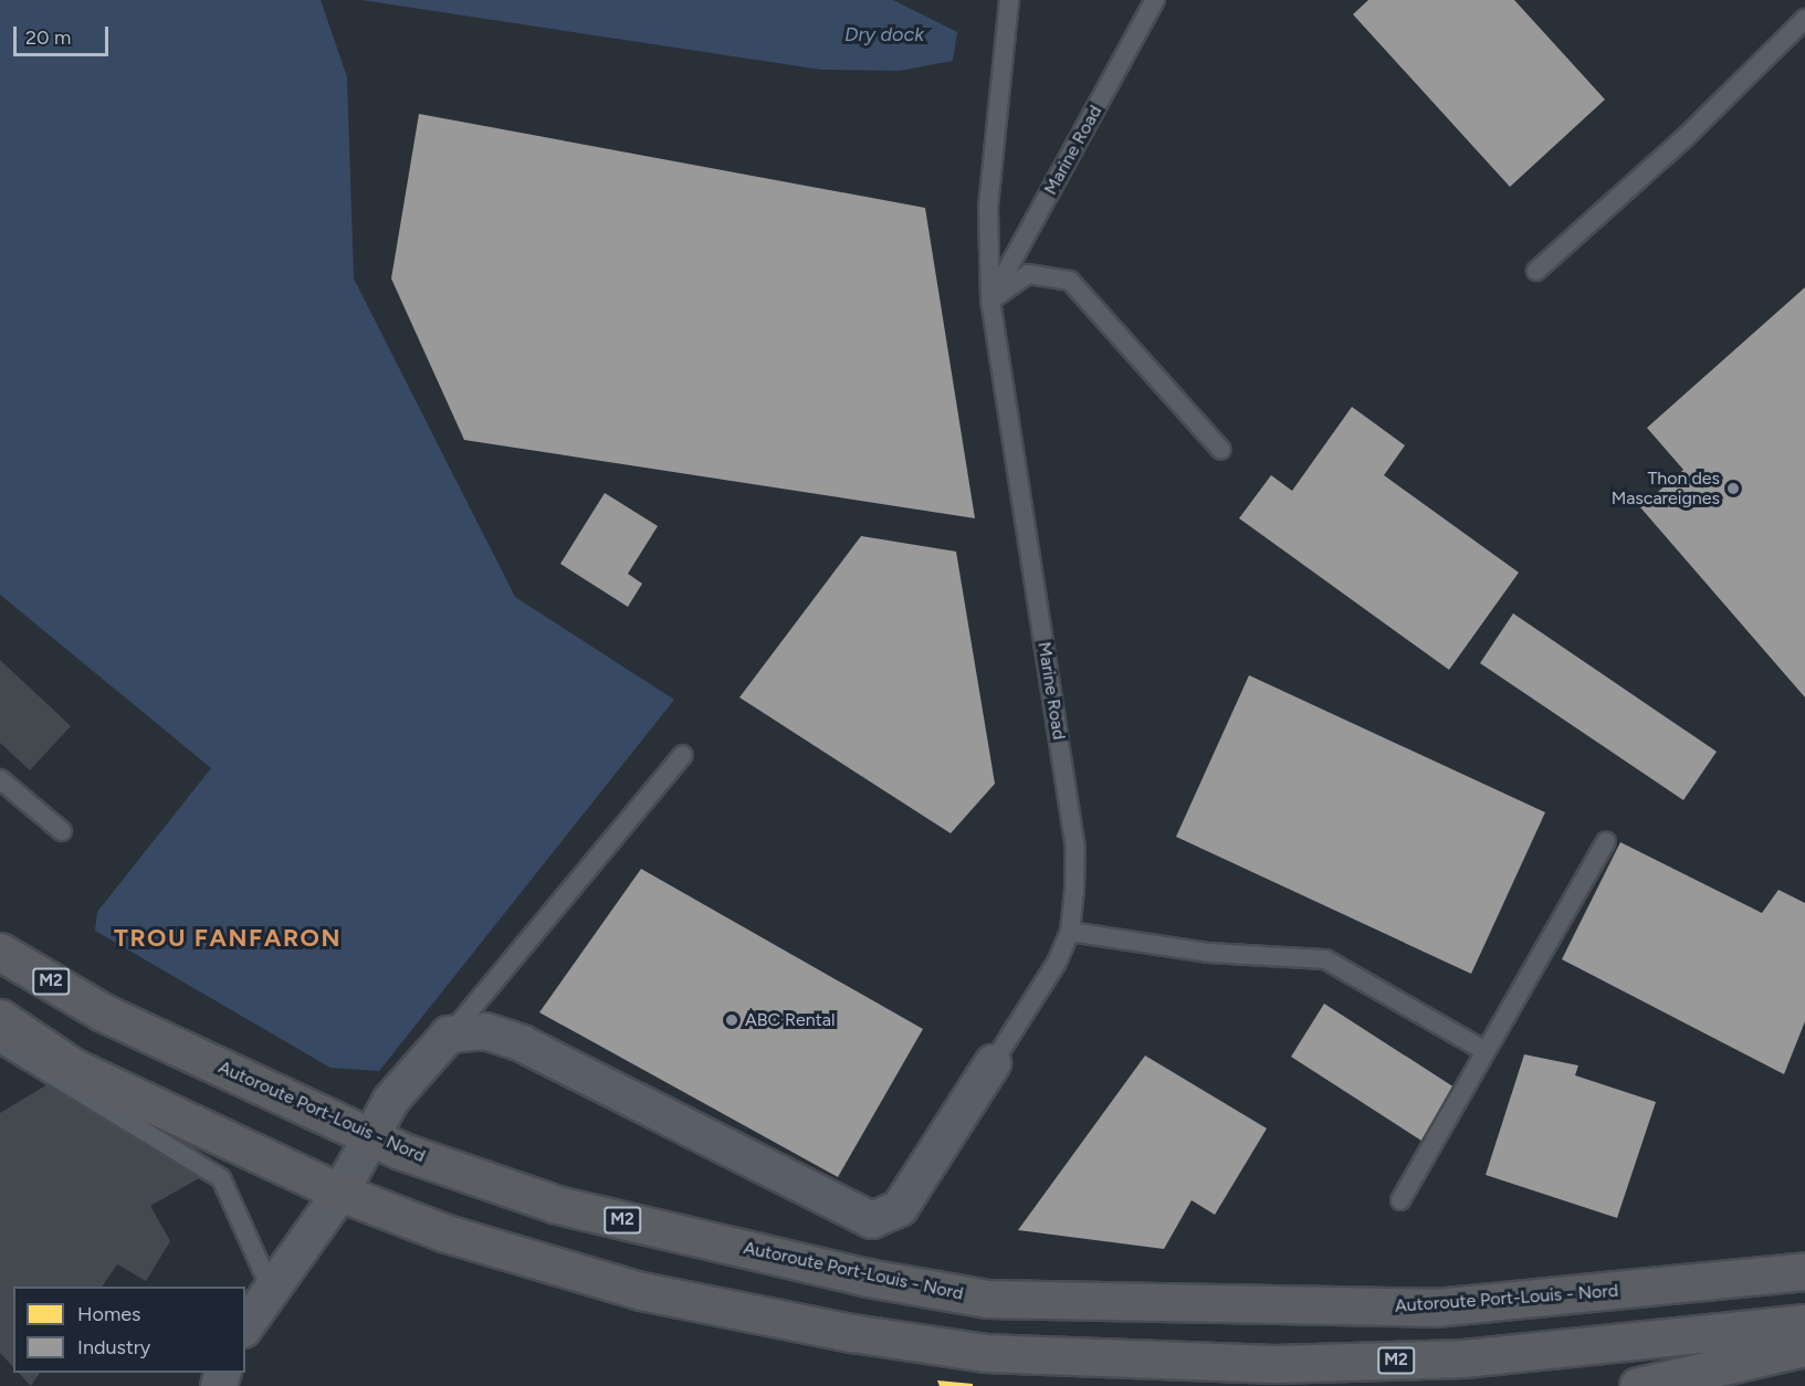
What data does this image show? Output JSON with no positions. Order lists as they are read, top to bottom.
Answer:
{
  "streets": {
    "highway": ["M2", "Autoroute Port-Louis - Nord"],
    "lane": ["Marine Road"]
  },
  "districts": ["TROU FANFARON"],
  "water": ["Dry dock"],
  "places": ["Thon des Mascareignes", "ABC Rental"],
  "legend": ["Homes", "Industry"],
  "scale_bar": "20 m"
}
